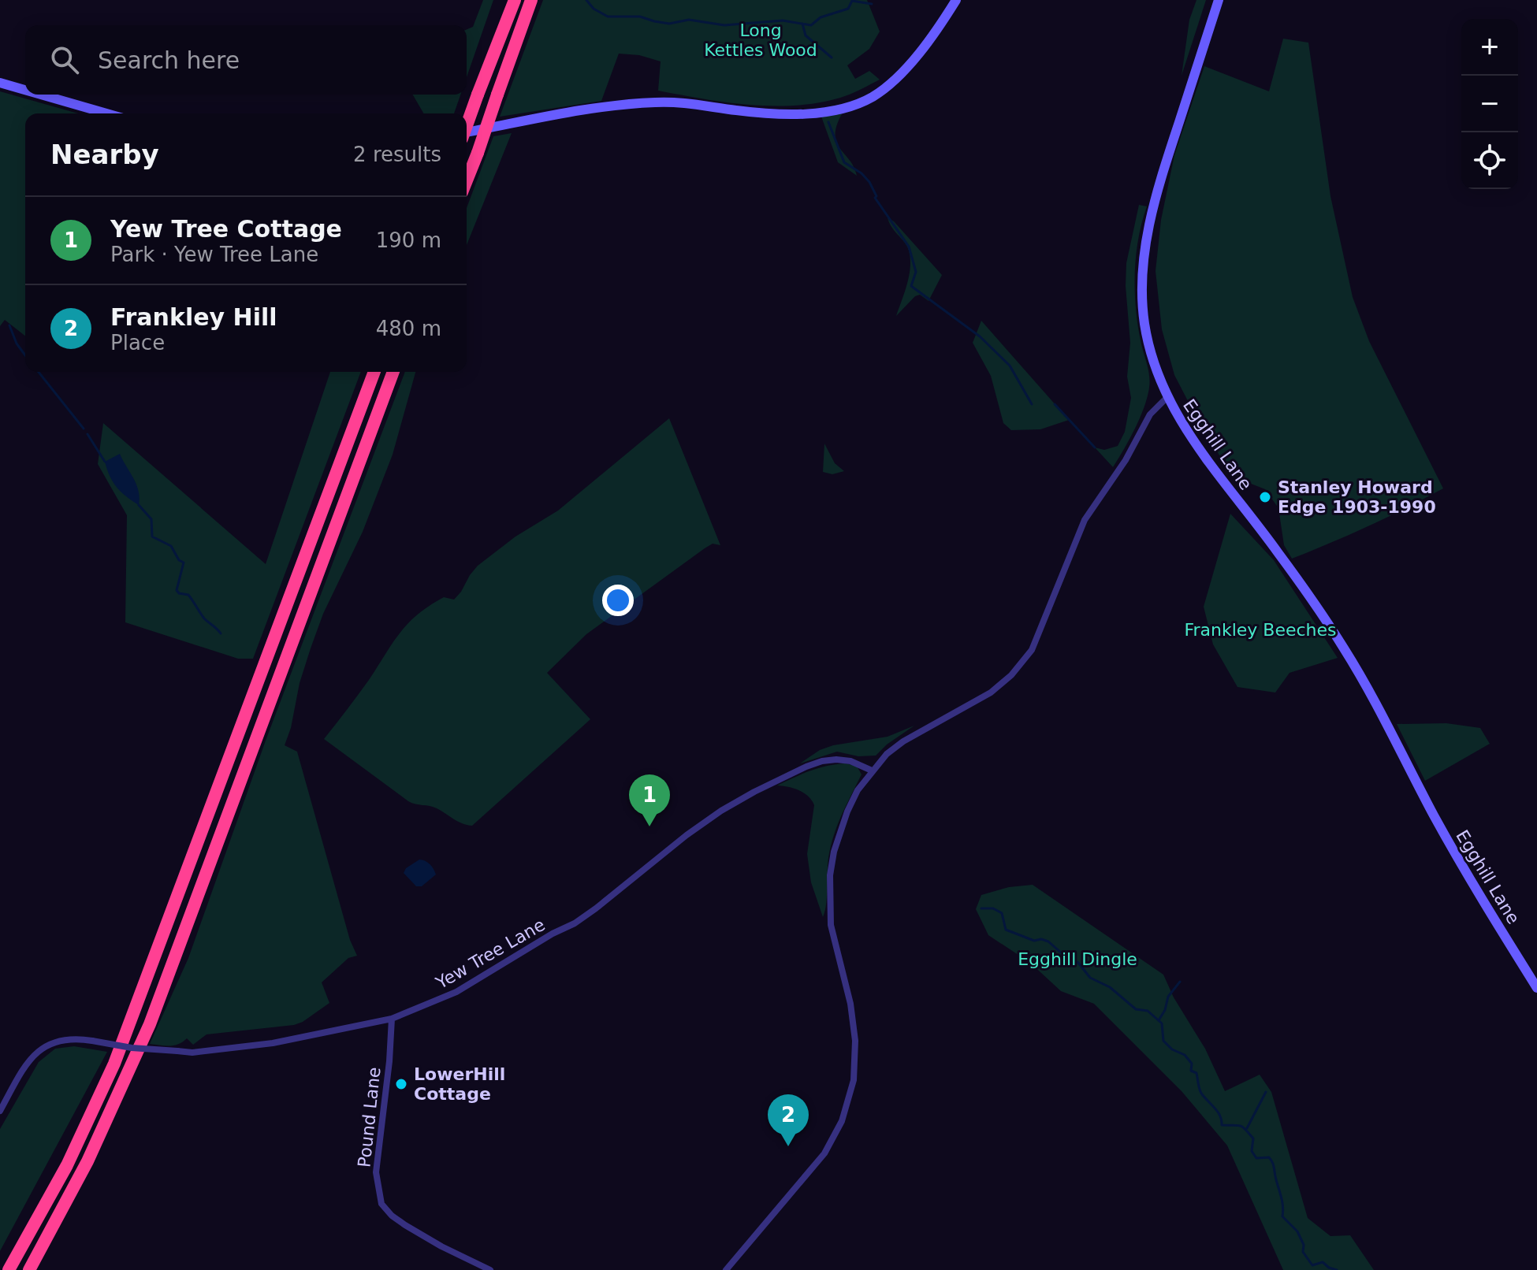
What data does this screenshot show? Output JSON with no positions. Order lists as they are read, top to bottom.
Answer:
{
  "streets": {
    "street": ["Egghill Lane", "Yew Tree Lane", "Pound Lane"]
  },
  "crossings": [
    ["Yew Tree Lane", "Pound Lane"]
  ],
  "parks": ["Long Kettles Wood", "Frankley Beeches", "Egghill Dingle"],
  "places": ["Stanley Howard Edge 1903-1990", "LowerHill Cottage"],
  "page": {
    "map_buttons": ["+", "−"],
    "search": "Search here",
    "heading": ["Nearby", "2 results"],
    "list": [
      {
        "mark": "1",
        "name": "Yew Tree Cottage",
        "note": "Park · Yew Tree Lane",
        "value": "190 m"
      },
      {
        "mark": "2",
        "name": "Frankley Hill",
        "note": "Place",
        "value": "480 m"
      }
    ],
    "pins": ["1", "2"]
  }
}
